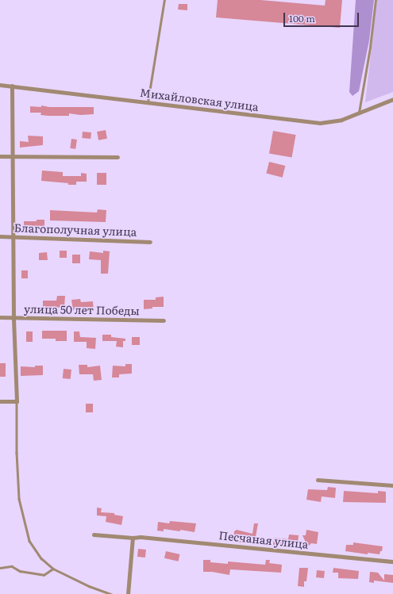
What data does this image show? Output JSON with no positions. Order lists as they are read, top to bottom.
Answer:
{
  "streets": {
    "street": [
      "Михайловская улица",
      "Благополучная улица",
      "улица 50 лет Победы",
      "Песчаная улица"
    ]
  },
  "scale_bar": "100 m"
}
